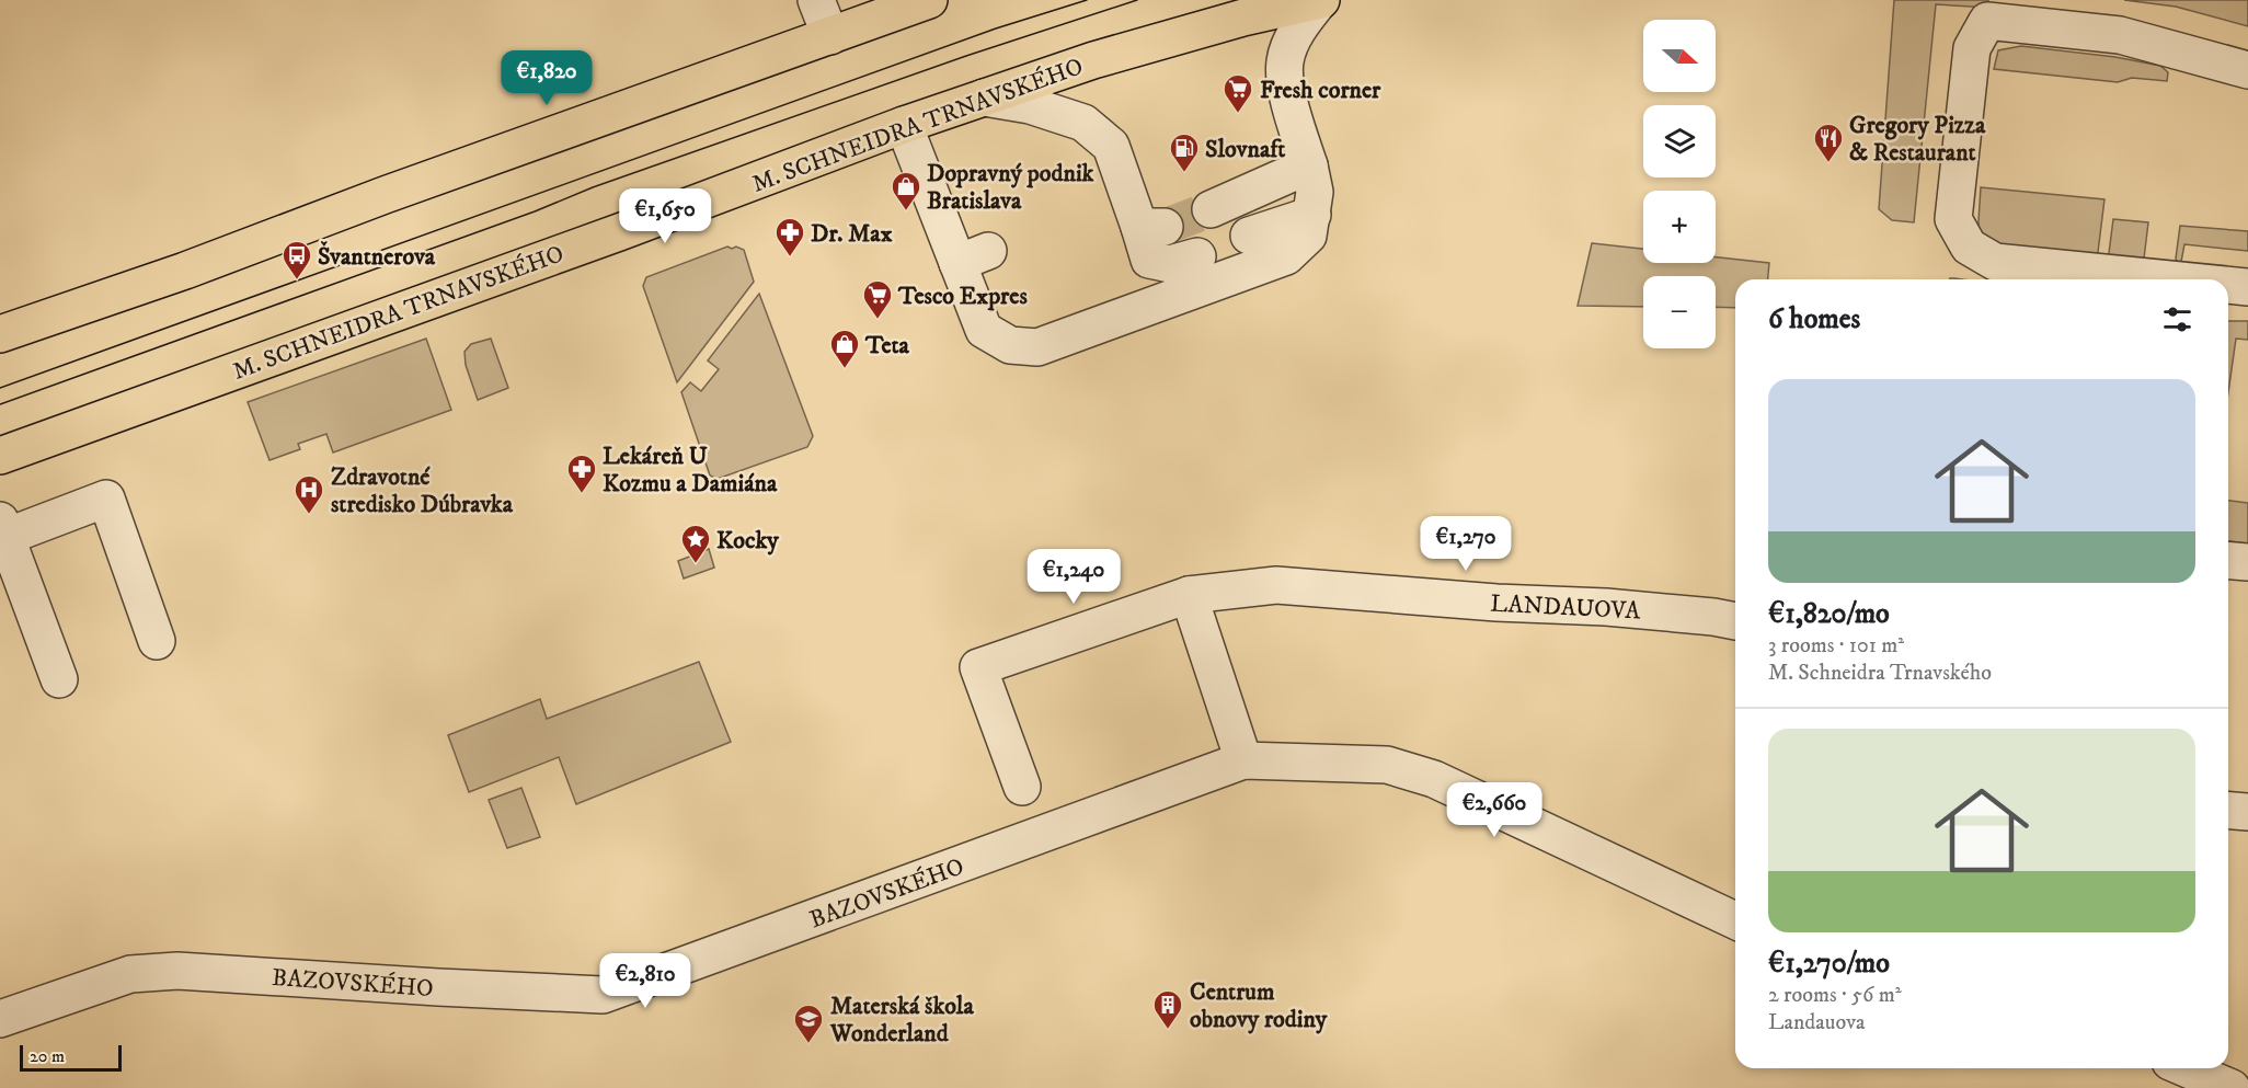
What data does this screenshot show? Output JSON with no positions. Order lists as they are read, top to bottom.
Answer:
{
  "streets": {
    "main road": ["M. SCHNEIDRA TRNAVSKÉHO"],
    "street": ["LANDAUOVA", "BAZOVSKÉHO"]
  },
  "places": {
    "supermarket": ["Fresh corner", "Tesco Expres"],
    "restaurant": ["Gregory Pizza & Restaurant"],
    "fuel station": ["Slovnaft"],
    "shop": ["Dopravný podnik Bratislava", "Teta"],
    "pharmacy": ["Dr. Max", "Lekáreň U Kozmu a Damiána"],
    "bus stop": ["Švantnerova"],
    "hospital": ["Zdravotné stredisko Dúbravka"],
    "place": ["Kocky"],
    "building": ["Centrum obnovy rodiny"],
    "school or university": ["Materská škola Wonderland"]
  },
  "scale_bar": "20 m",
  "north": "right",
  "page": {
    "map_buttons": ["+", "−"],
    "price": [
      "€1,820",
      "€1,650",
      "€1,270",
      "€1,240",
      "€2,660",
      "€2,810"
    ],
    "heading": "6 homes",
    "list": [
      {
        "name": "€1,820/mo",
        "note": "3 rooms · 101 m² · M. Schneidra Trnavského"
      },
      {
        "name": "€1,270/mo",
        "note": "2 rooms · 56 m² · Landauova"
      }
    ],
    "scale": "20 m"
  }
}
